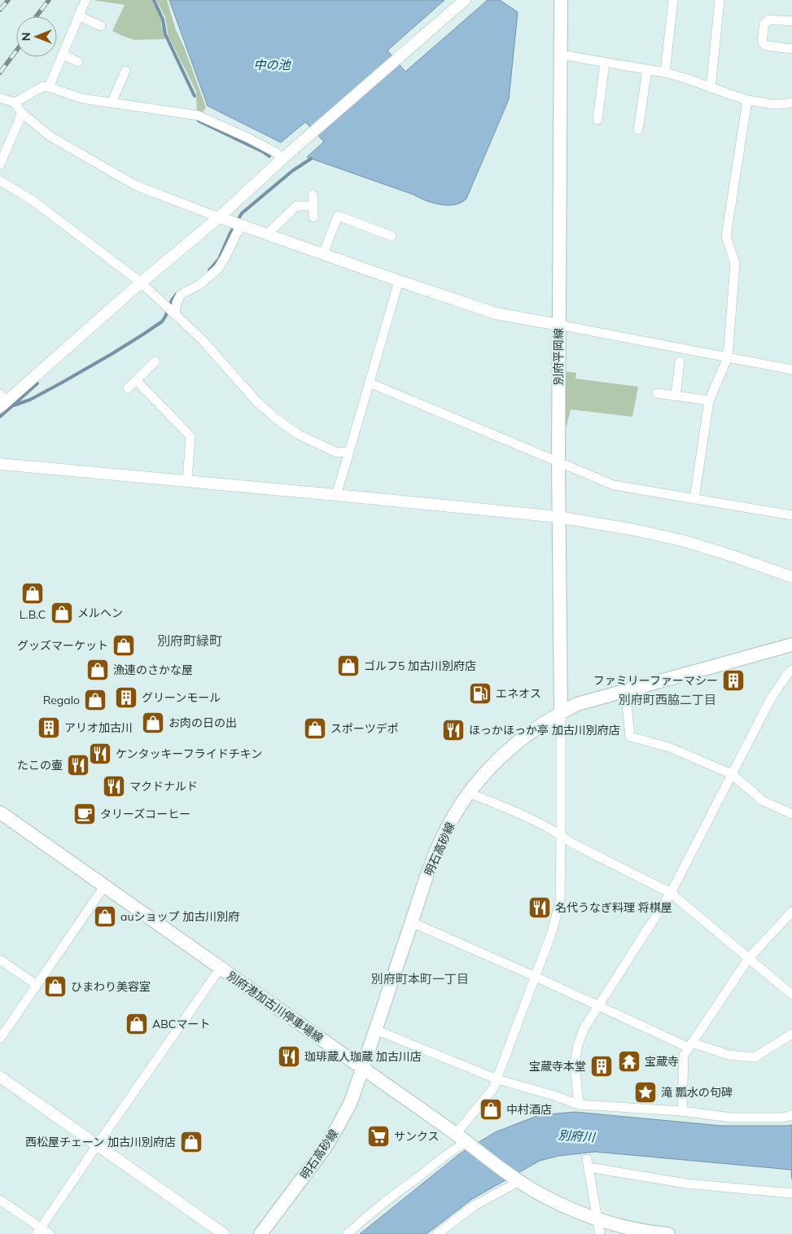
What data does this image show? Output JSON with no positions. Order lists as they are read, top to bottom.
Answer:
{
  "streets": {
    "main road": ["別府平岡線", "明石高砂線", "別府港加古川停車場線"]
  },
  "crossings": [
    ["別府平岡線", "明石高砂線"],
    ["明石高砂線", "別府港加古川停車場線"]
  ],
  "districts": ["別府町緑町", "別府町西脇二丁目", "別府町本町一丁目"],
  "water": ["中の池", "別府川"],
  "places": {
    "shop": [
      "L.B.C",
      "メルヘン",
      "グッズマーケット",
      "ゴルフ5 加古川別府店",
      "漁連のさかな屋",
      "Regalo",
      "お肉の日の出",
      "スポーツデポ",
      "auショップ 加古川別府",
      "ひまわり美容室",
      "ABCマート",
      "中村酒店",
      "西松屋チェーン 加古川別府店"
    ],
    "building": [
      "ファミリーファーマシー",
      "グリーンモール",
      "アリオ加古川",
      "宝蔵寺本堂"
    ],
    "fuel station": ["エネオス"],
    "restaurant": [
      "ほっかほっか亭 加古川別府店",
      "ケンタッキーフライドチキン",
      "たこの壷",
      "マクドナルド",
      "名代うなぎ料理 将棋屋",
      "珈琲蔵人珈蔵 加古川店"
    ],
    "cafe": ["タリーズコーヒー"],
    "temple": ["宝蔵寺"],
    "place": ["滝 瓢水の句碑"],
    "supermarket": ["サンクス"]
  },
  "north": "left"
}
